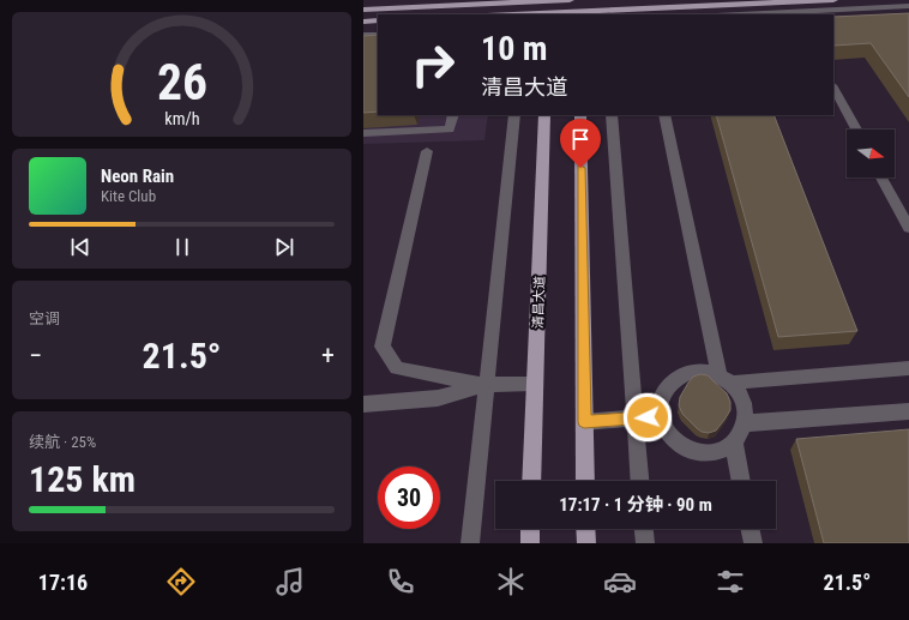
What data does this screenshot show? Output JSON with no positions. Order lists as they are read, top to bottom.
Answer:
{
  "streets": {
    "main road": ["清昌大道"]
  },
  "north": "right",
  "page": {
    "turn": ["10 m", "清昌大道"],
    "song": ["Neon Rain", "Kite Club"],
    "tile": [
      "空调",
      ["续航 · 25%", "125 km"]
    ],
    "heat": ["−", "21.5°", "+"],
    "limit": "30",
    "trip": "17:17 · 1 分钟 · 90 m",
    "tabs": ["17:16", "21.5°"],
    "gauge": ["26", "km/h"]
  }
}
